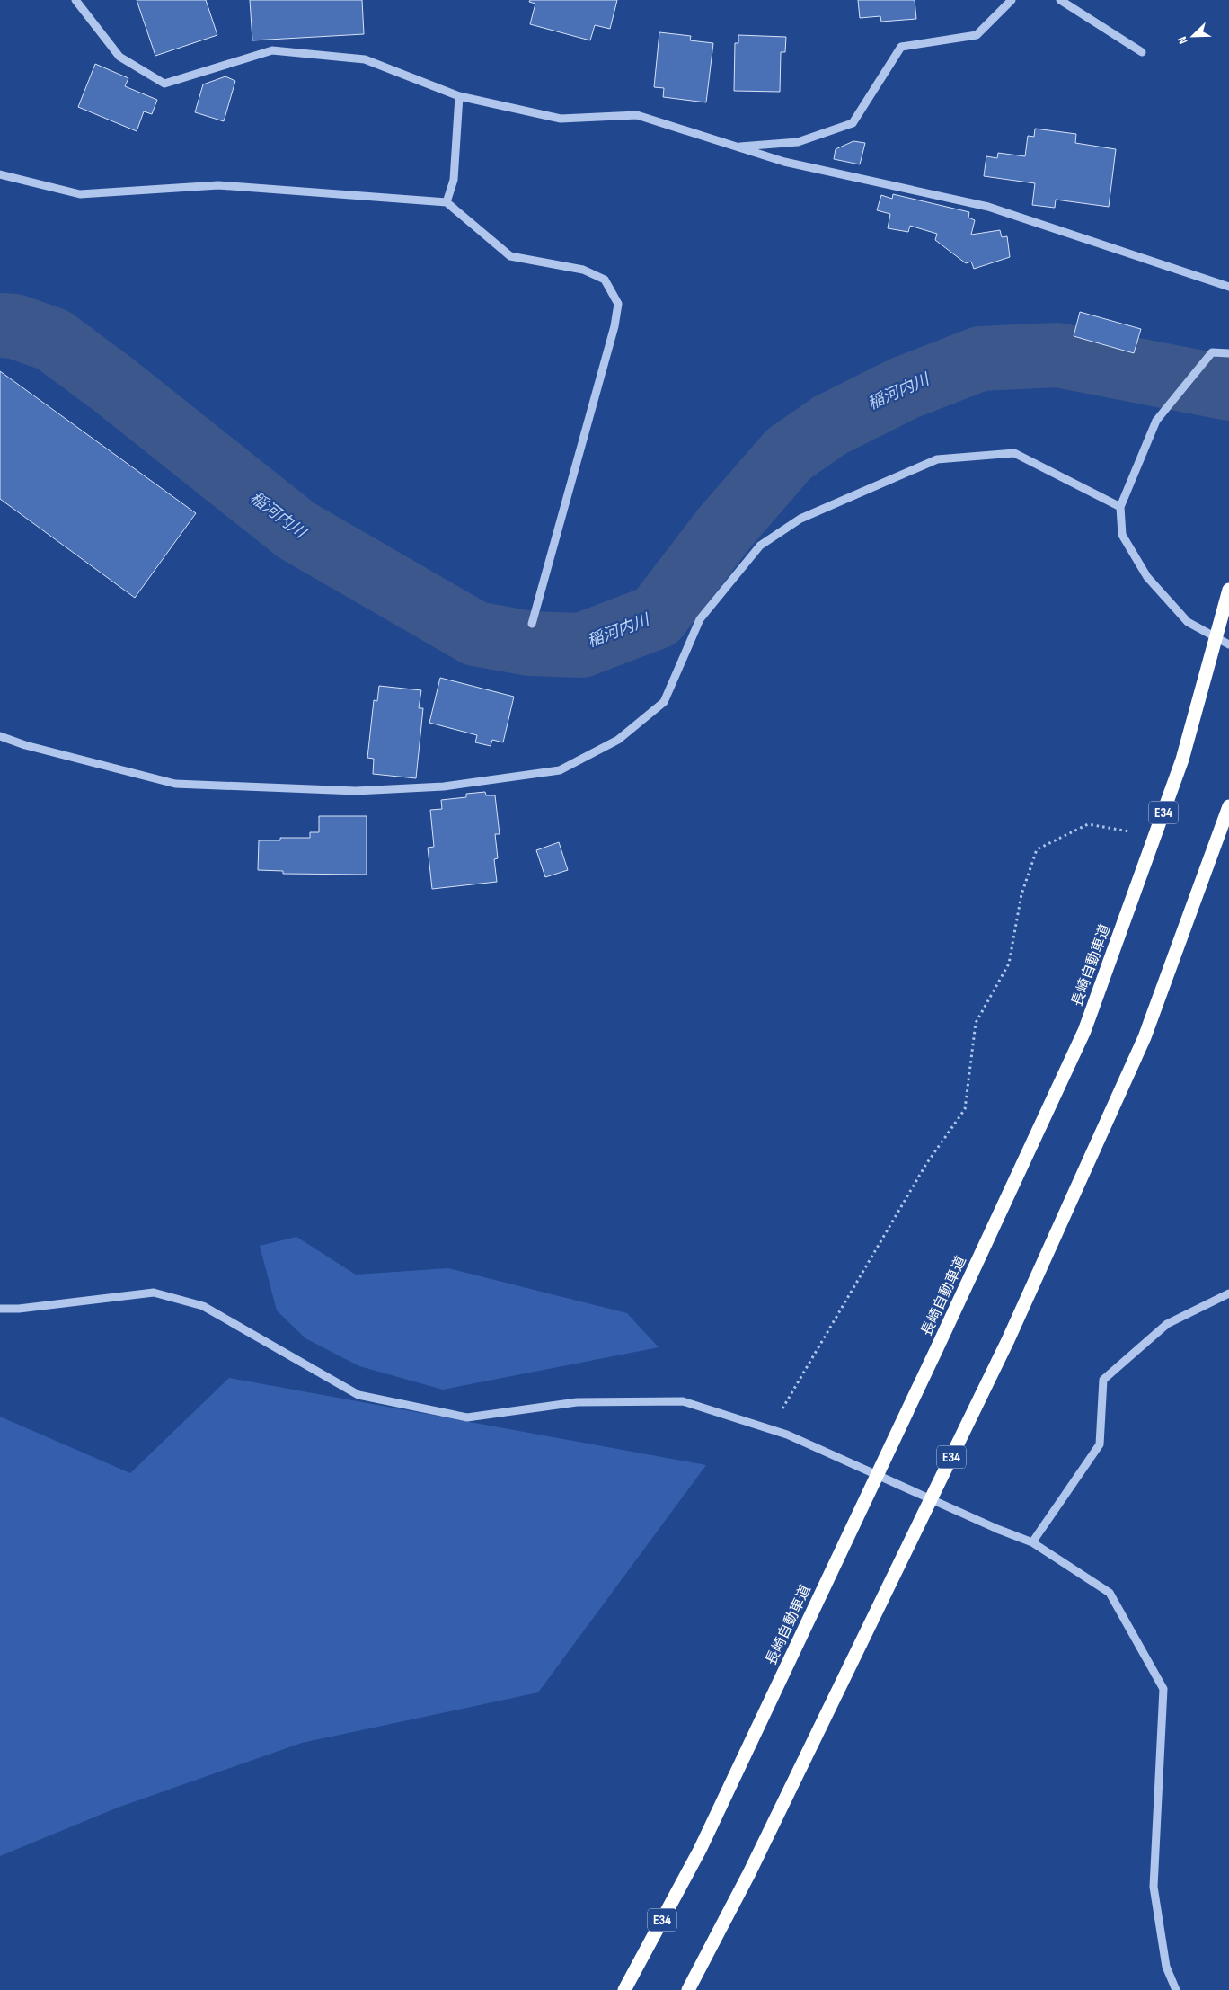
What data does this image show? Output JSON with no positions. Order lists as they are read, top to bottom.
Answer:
{
  "streets": {
    "highway": ["E34", "長崎自動車道"]
  },
  "water": ["稲河内川"],
  "north": "bottom left"
}
